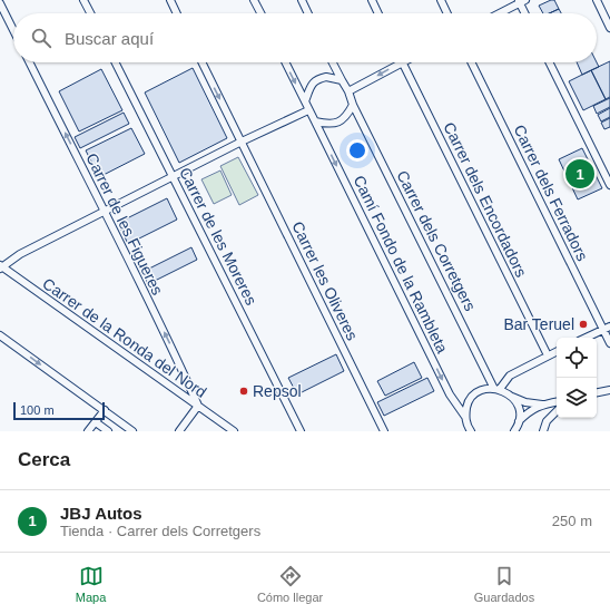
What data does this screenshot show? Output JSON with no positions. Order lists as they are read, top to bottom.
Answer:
{
  "streets": {
    "street": [
      "Carrer dels Ferradors",
      "Carrer dels Encordadors",
      "Carrer de les Figueres",
      "Carrer de les Moreres",
      "Carrer dels Corretgers",
      "Camí Fondo de la Rambleta",
      "Carrer les Oliveres",
      "Carrer de la Ronda del Nord"
    ]
  },
  "crossings": [
    ["Carrer de les Figueres", "Carrer de la Ronda del Nord"],
    ["Carrer dels Corretgers", "Camí Fondo de la Rambleta"]
  ],
  "one_way": ["Carrer de les Figueres", "Camí Fondo de la Rambleta"],
  "places": ["Bar Teruel", "Repsol"],
  "scale_bar": "100 m",
  "page": {
    "search": "Buscar aquí",
    "pins": "1",
    "scale": "100 m",
    "heading": "Cerca",
    "list": [
      {
        "mark": "1",
        "name": "JBJ Autos",
        "note": "Tienda · Carrer dels Corretgers",
        "value": "250 m"
      }
    ],
    "nav": ["Mapa", "Cómo llegar", "Guardados"]
  }
}
